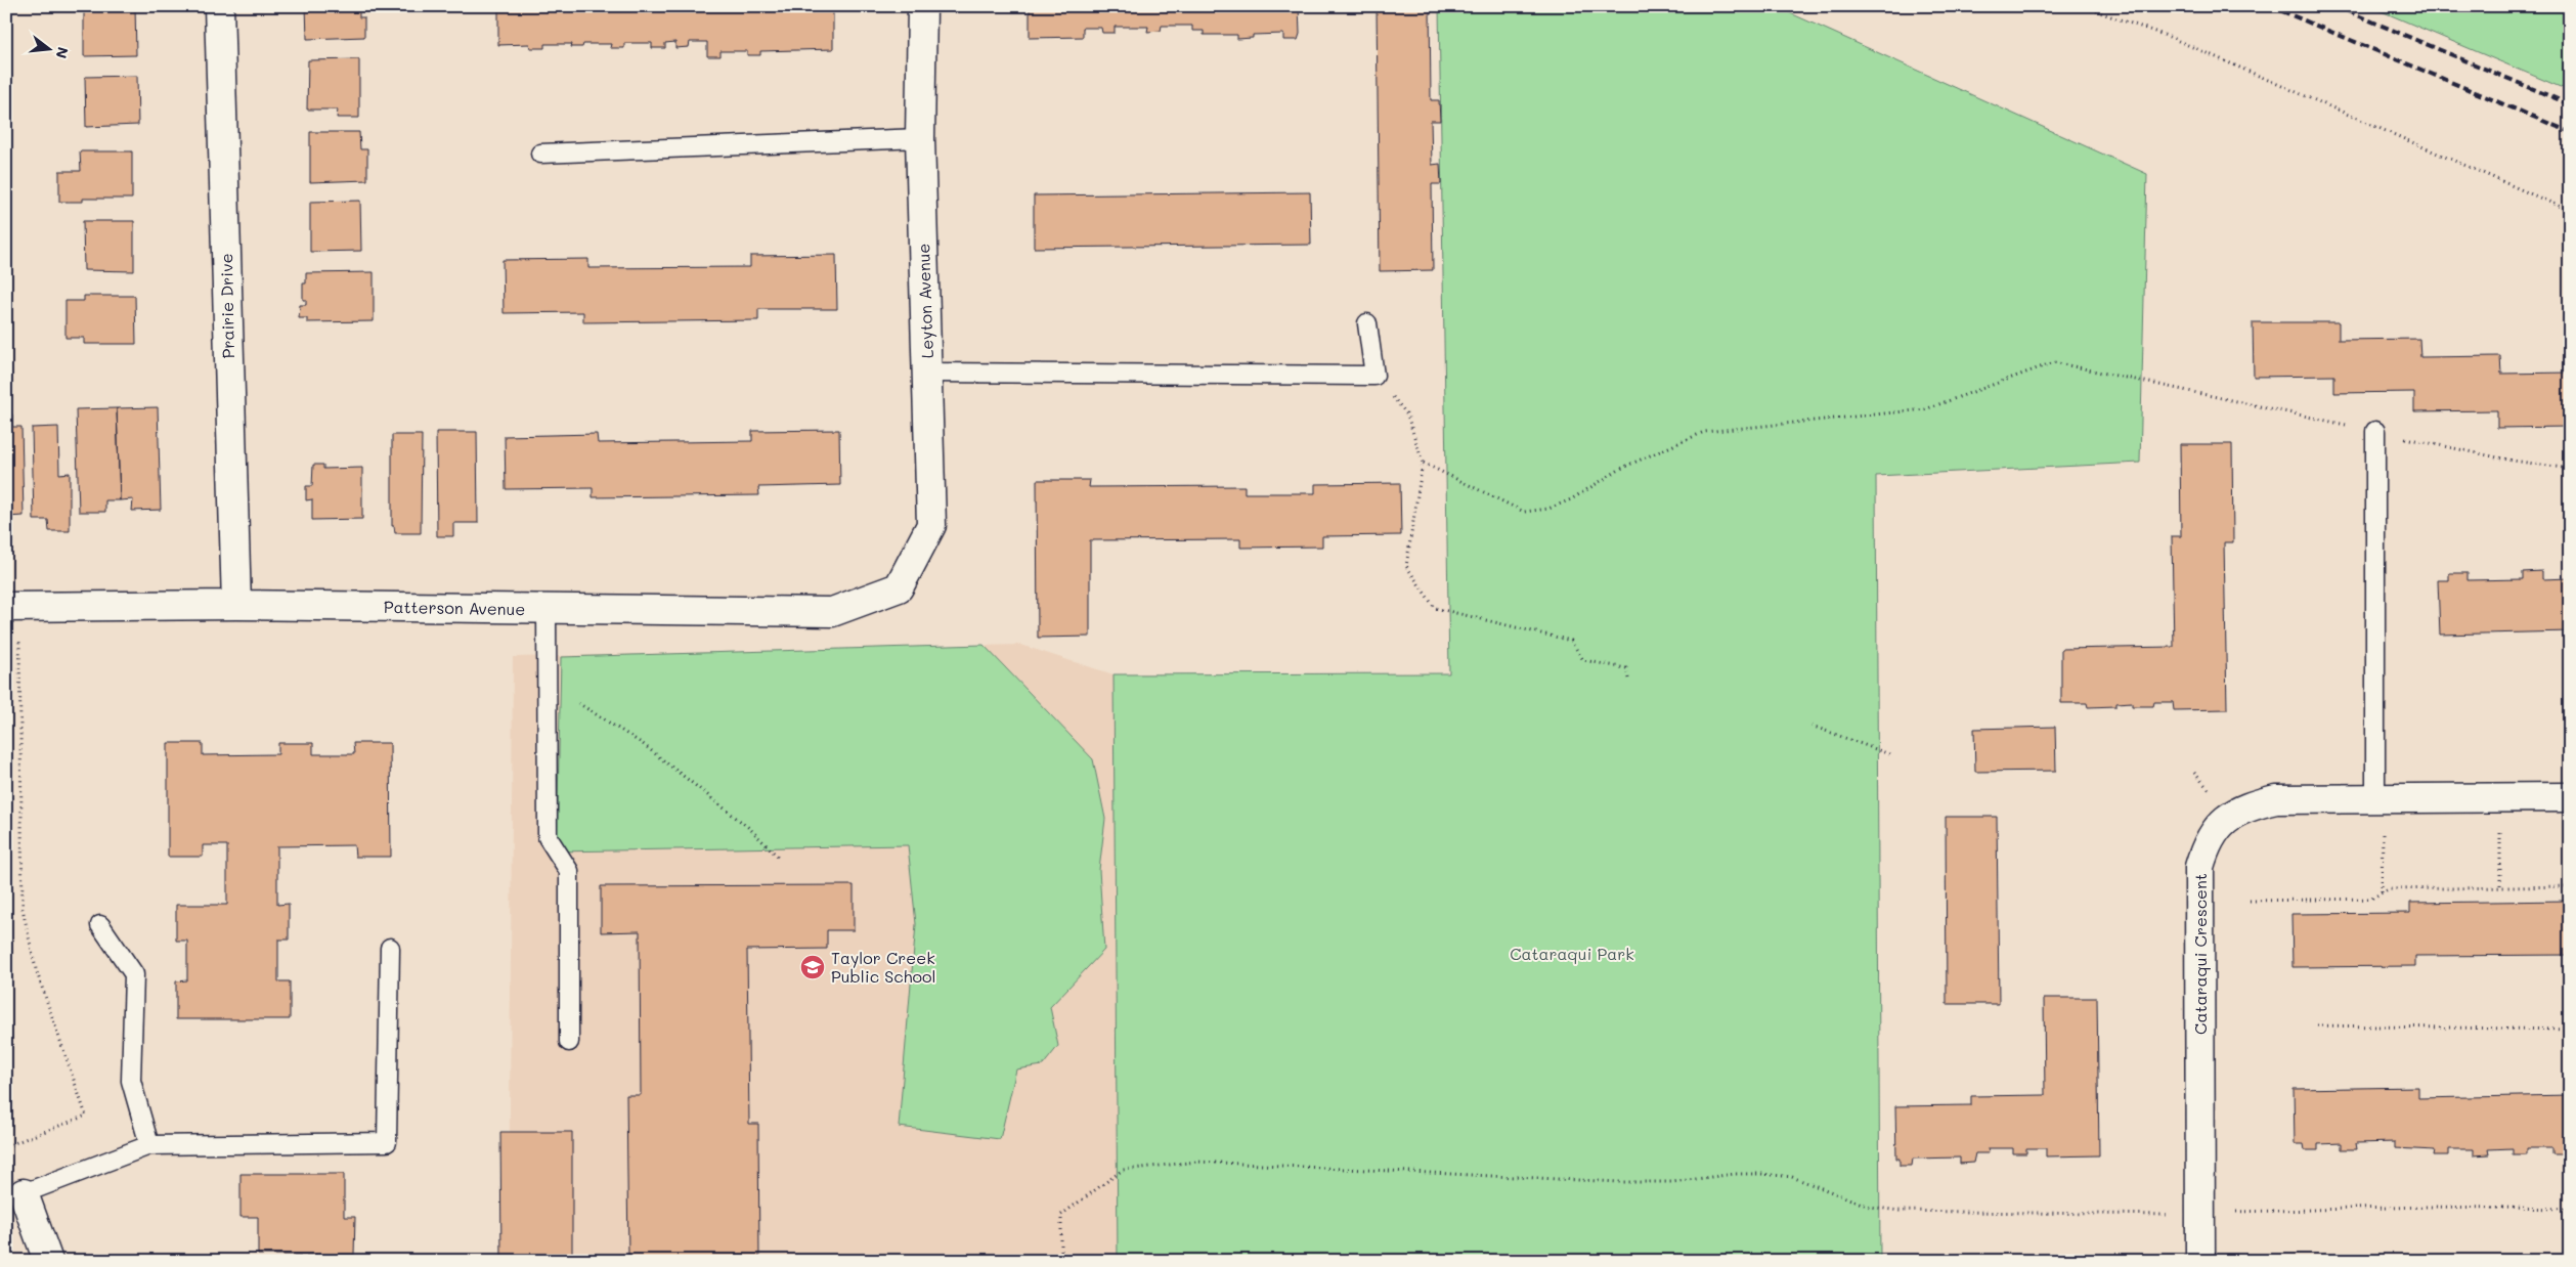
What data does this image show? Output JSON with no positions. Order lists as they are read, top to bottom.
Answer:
{
  "streets": {
    "street": [
      "Leyton Avenue",
      "Prairie Drive",
      "Patterson Avenue",
      "Cataraqui Crescent"
    ]
  },
  "crossings": [
    ["Leyton Avenue", "Patterson Avenue"],
    ["Prairie Drive", "Patterson Avenue"]
  ],
  "parks": ["Cataraqui Park"],
  "places": {
    "school or university": ["Taylor Creek Public School"]
  },
  "north": "right"
}
